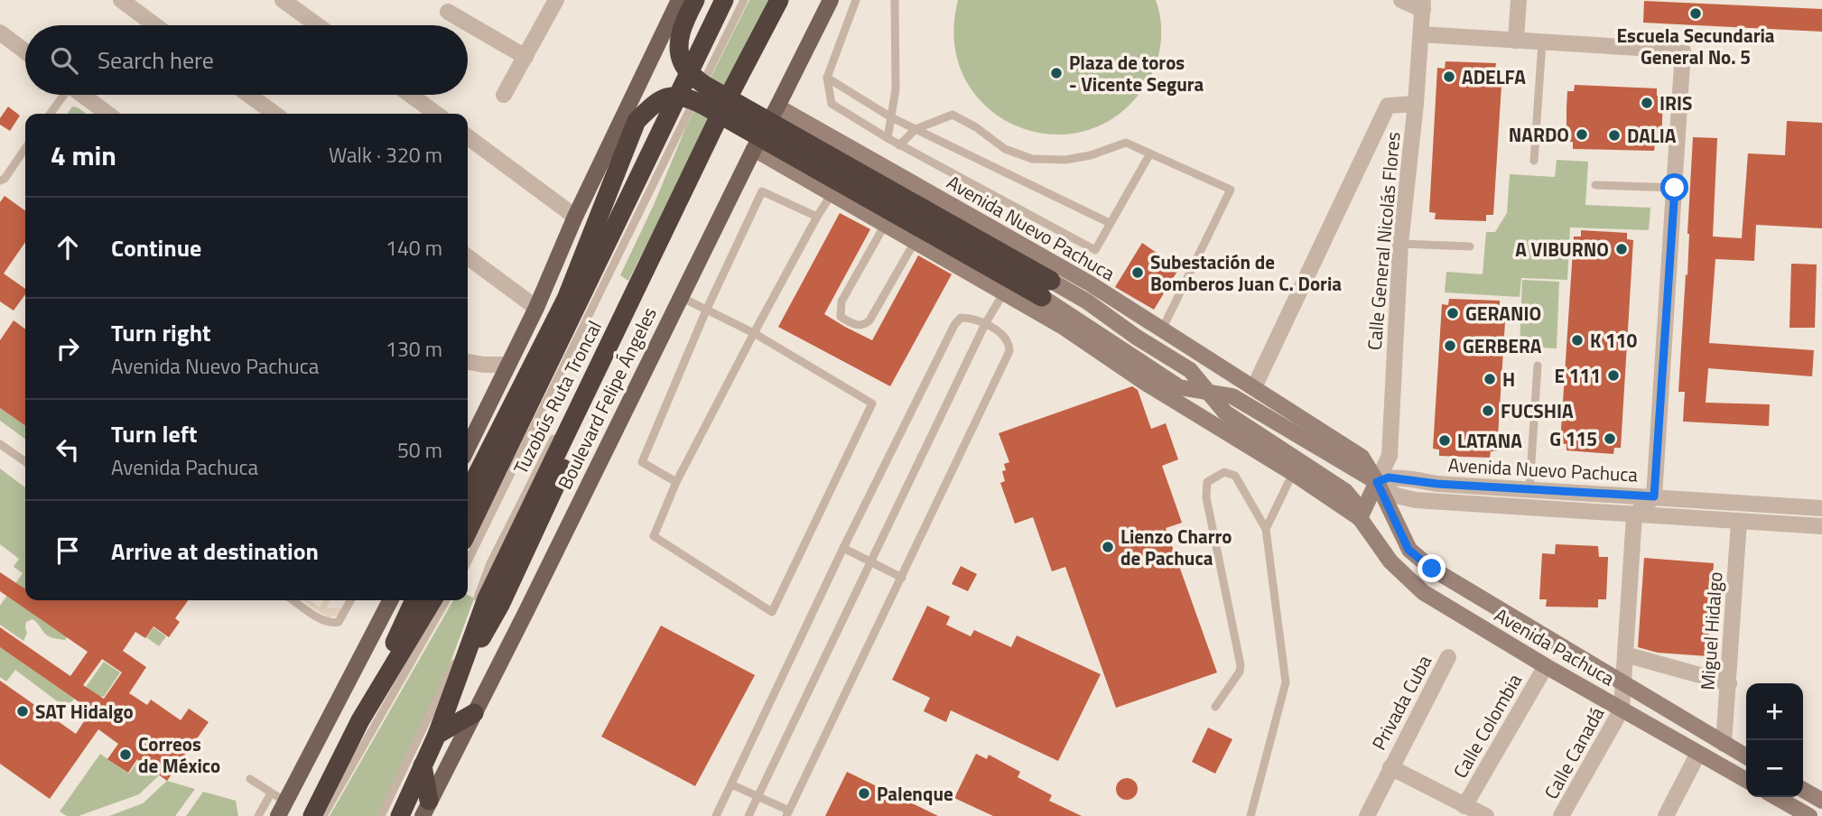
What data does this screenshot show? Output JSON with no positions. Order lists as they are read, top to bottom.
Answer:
{
  "streets": {
    "highway": ["Boulevard Felipe Ángeles"],
    "main road": ["Avenida Nuevo Pachuca", "Avenida Pachuca"],
    "street": [
      "Calle General Nicolás Flores",
      "Miguel Hidalgo",
      "Privada Cuba",
      "Calle Colombia",
      "Calle Canadá"
    ],
    "lane": ["Tuzobús Ruta Troncal"]
  },
  "crossings": [
    ["Avenida Nuevo Pachuca", "Calle General Nicolás Flores"],
    ["Avenida Nuevo Pachuca", "Boulevard Felipe Ángeles"],
    ["Avenida Nuevo Pachuca", "Miguel Hidalgo"],
    ["Avenida Nuevo Pachuca", "Avenida Pachuca"],
    ["Calle General Nicolás Flores", "Avenida Pachuca"],
    ["Tuzobús Ruta Troncal", "Boulevard Felipe Ángeles"],
    ["Miguel Hidalgo", "Avenida Pachuca"],
    ["Avenida Pachuca", "Calle Colombia"],
    ["Avenida Pachuca", "Calle Canadá"]
  ],
  "places": [
    "Escuela Secundaria General No. 5",
    "Plaza de toros - Vicente Segura",
    "ADELFA",
    "IRIS",
    "NARDO",
    "DALIA",
    "A VIBURNO",
    "Subestación de Bomberos Juan C. Doria",
    "GERANIO",
    "K 110",
    "GERBERA",
    "E 111",
    "H",
    "FUCSHIA",
    "G 115",
    "LATANA",
    "Lienzo Charro de Pachuca",
    "SAT Hidalgo",
    "Correos de México",
    "Palenque"
  ],
  "page": {
    "search": "Search here",
    "heading": ["4 min", "Walk · 320 m"],
    "list": [
      ["Continue", "140 m"],
      ["Turn right", "Avenida Nuevo Pachuca", "130 m"],
      ["Turn left", "Avenida Pachuca", "50 m"],
      "Arrive at destination"
    ],
    "map_buttons": ["+", "−"]
  }
}
